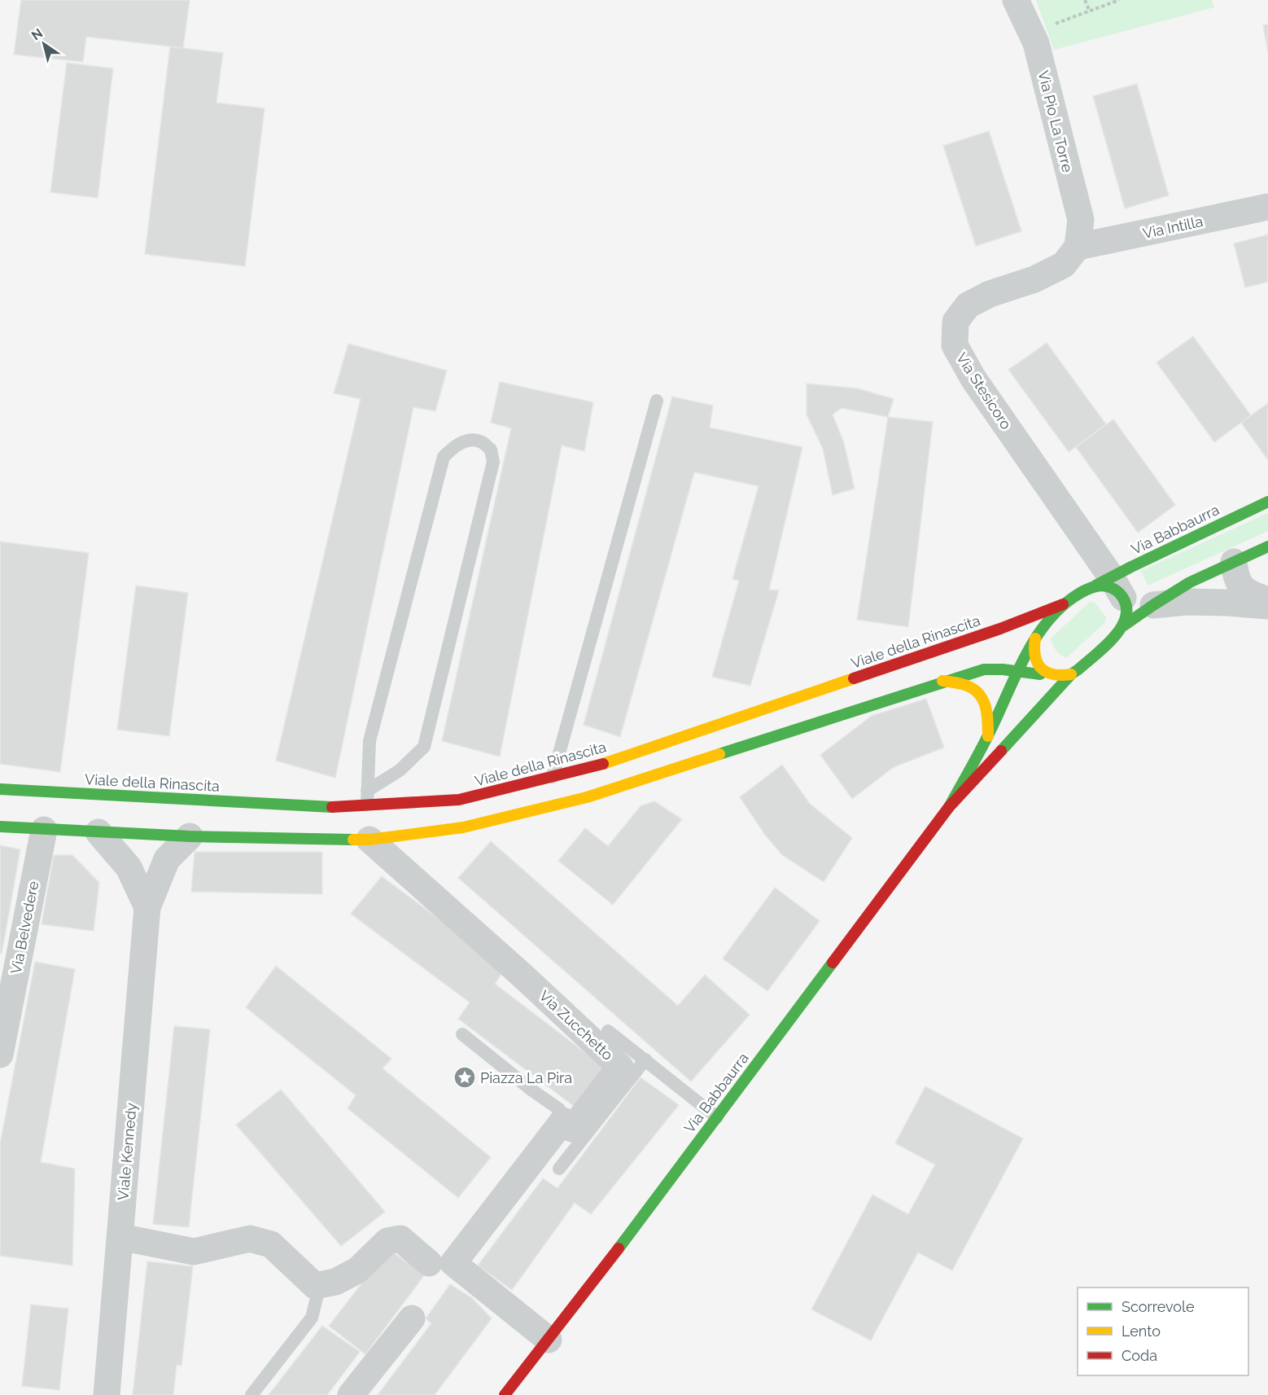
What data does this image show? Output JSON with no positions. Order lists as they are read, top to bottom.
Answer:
{
  "streets": {
    "street": [
      "Via Pio La Torre",
      "Via Intilla",
      "Via Stesicoro",
      "Via Babbaurra",
      "Viale della Rinascita",
      "Via Belvedere",
      "Via Zucchetto",
      "Viale Kennedy"
    ]
  },
  "crossings": [
    ["Via Pio La Torre", "Via Intilla"],
    ["Via Pio La Torre", "Via Stesicoro"],
    ["Via Intilla", "Via Stesicoro"],
    ["Via Stesicoro", "Via Babbaurra"],
    ["Via Babbaurra", "Viale della Rinascita"]
  ],
  "places": {
    "place": ["Piazza La Pira"]
  },
  "legend": ["Scorrevole", "Lento", "Coda"],
  "north": "top left"
}
